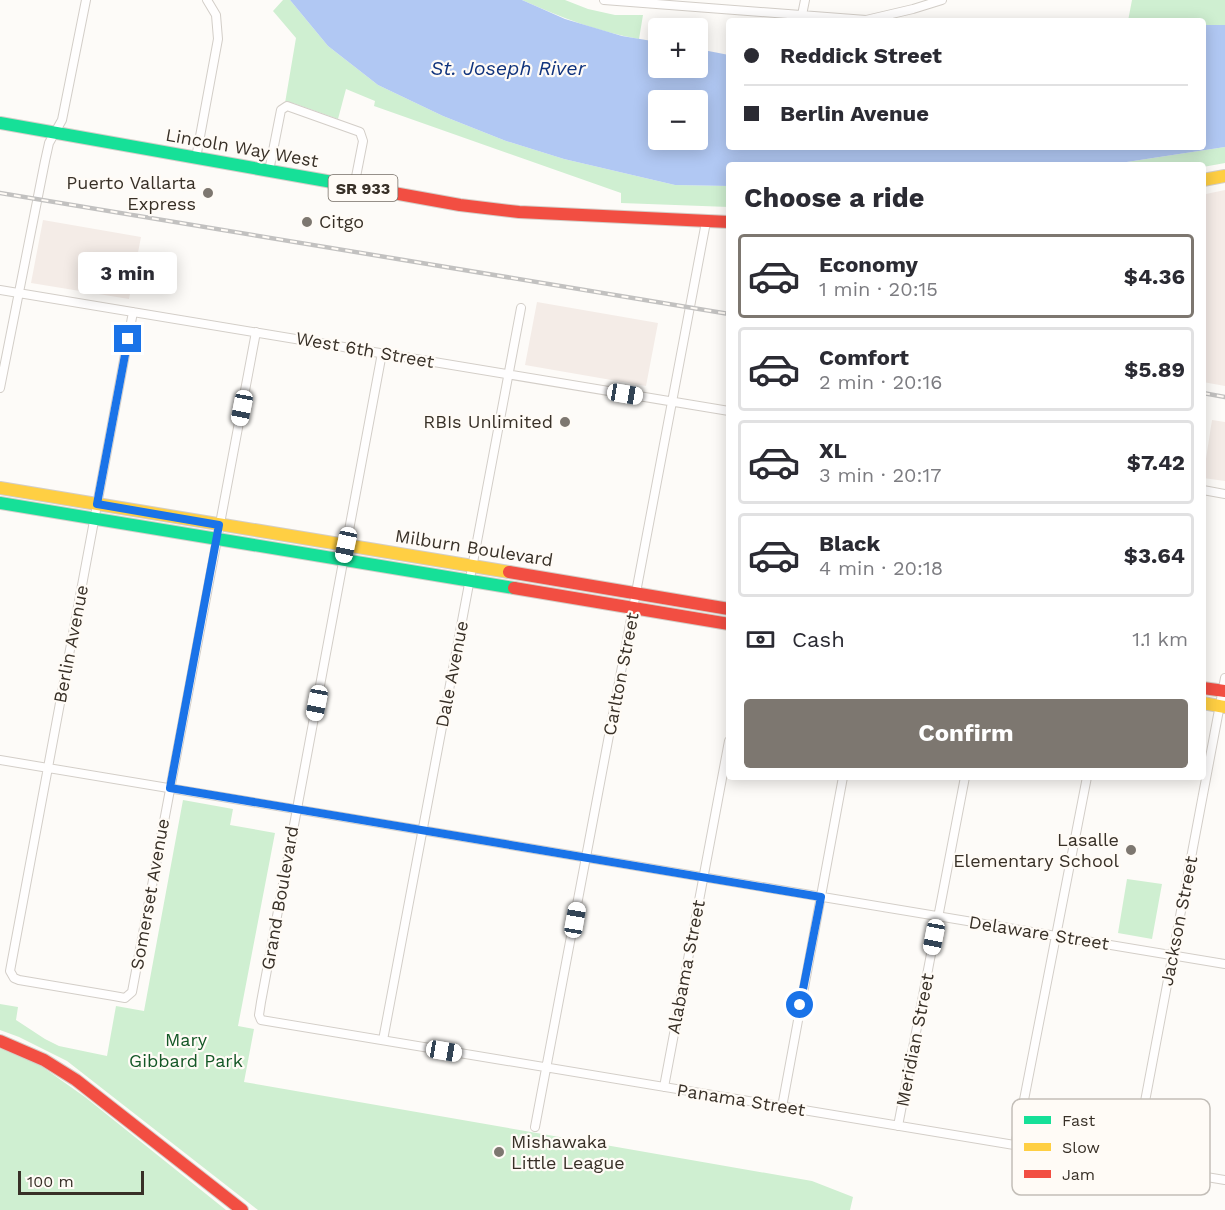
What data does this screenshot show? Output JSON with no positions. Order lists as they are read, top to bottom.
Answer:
{
  "streets": {
    "street": [
      "Lincoln Way West",
      "SR 933",
      "West 6th Street",
      "Milburn Boulevard",
      "Berlin Avenue",
      "Dale Avenue",
      "Carlton Street",
      "Somerset Avenue",
      "Grand Boulevard",
      "Jackson Street",
      "Delaware Street",
      "Alabama Street",
      "Meridian Street",
      "Panama Street"
    ]
  },
  "crossings": [
    ["Lincoln Way West", "Carlton Street"],
    ["West 6th Street", "Berlin Avenue"],
    ["West 6th Street", "Dale Avenue"],
    ["West 6th Street", "Carlton Street"],
    ["West 6th Street", "Somerset Avenue"],
    ["West 6th Street", "Grand Boulevard"],
    ["Milburn Boulevard", "Berlin Avenue"],
    ["Milburn Boulevard", "Dale Avenue"],
    ["Milburn Boulevard", "Carlton Street"],
    ["Milburn Boulevard", "Somerset Avenue"],
    ["Milburn Boulevard", "Grand Boulevard"],
    ["Berlin Avenue", "Somerset Avenue"],
    ["Berlin Avenue", "Delaware Street"],
    ["Dale Avenue", "Delaware Street"],
    ["Dale Avenue", "Panama Street"],
    ["Carlton Street", "Delaware Street"],
    ["Carlton Street", "Panama Street"],
    ["Somerset Avenue", "Delaware Street"],
    ["Grand Boulevard", "Delaware Street"],
    ["Grand Boulevard", "Panama Street"],
    ["Jackson Street", "Delaware Street"],
    ["Delaware Street", "Alabama Street"],
    ["Delaware Street", "Meridian Street"],
    ["Alabama Street", "Panama Street"],
    ["Meridian Street", "Panama Street"]
  ],
  "water": ["St. Joseph River"],
  "parks": ["Mary Gibbard Park"],
  "places": [
    "Puerto Vallarta Express",
    "Citgo",
    "RBIs Unlimited",
    "Lasalle Elementary School",
    "Mishawaka Little League"
  ],
  "legend": ["Fast", "Slow", "Jam"],
  "scale_bar": "100 m",
  "page": {
    "map_buttons": ["+", "−"],
    "banner": ["Reddick Street", "Berlin Avenue"],
    "heading": "Choose a ride",
    "list": [
      {
        "name": "Economy",
        "note": "1 min · 20:15",
        "value": "$4.36"
      },
      {
        "name": "Comfort",
        "note": "2 min · 20:16",
        "value": "$5.89"
      },
      {
        "name": "XL",
        "note": "3 min · 20:17",
        "value": "$7.42"
      },
      {
        "name": "Black",
        "note": "4 min · 20:18",
        "value": "$3.64"
      }
    ],
    "bubble": "3 min",
    "pay": ["Cash", "1.1 km"],
    "buttons": "Confirm",
    "scale": "100 m"
  }
}
